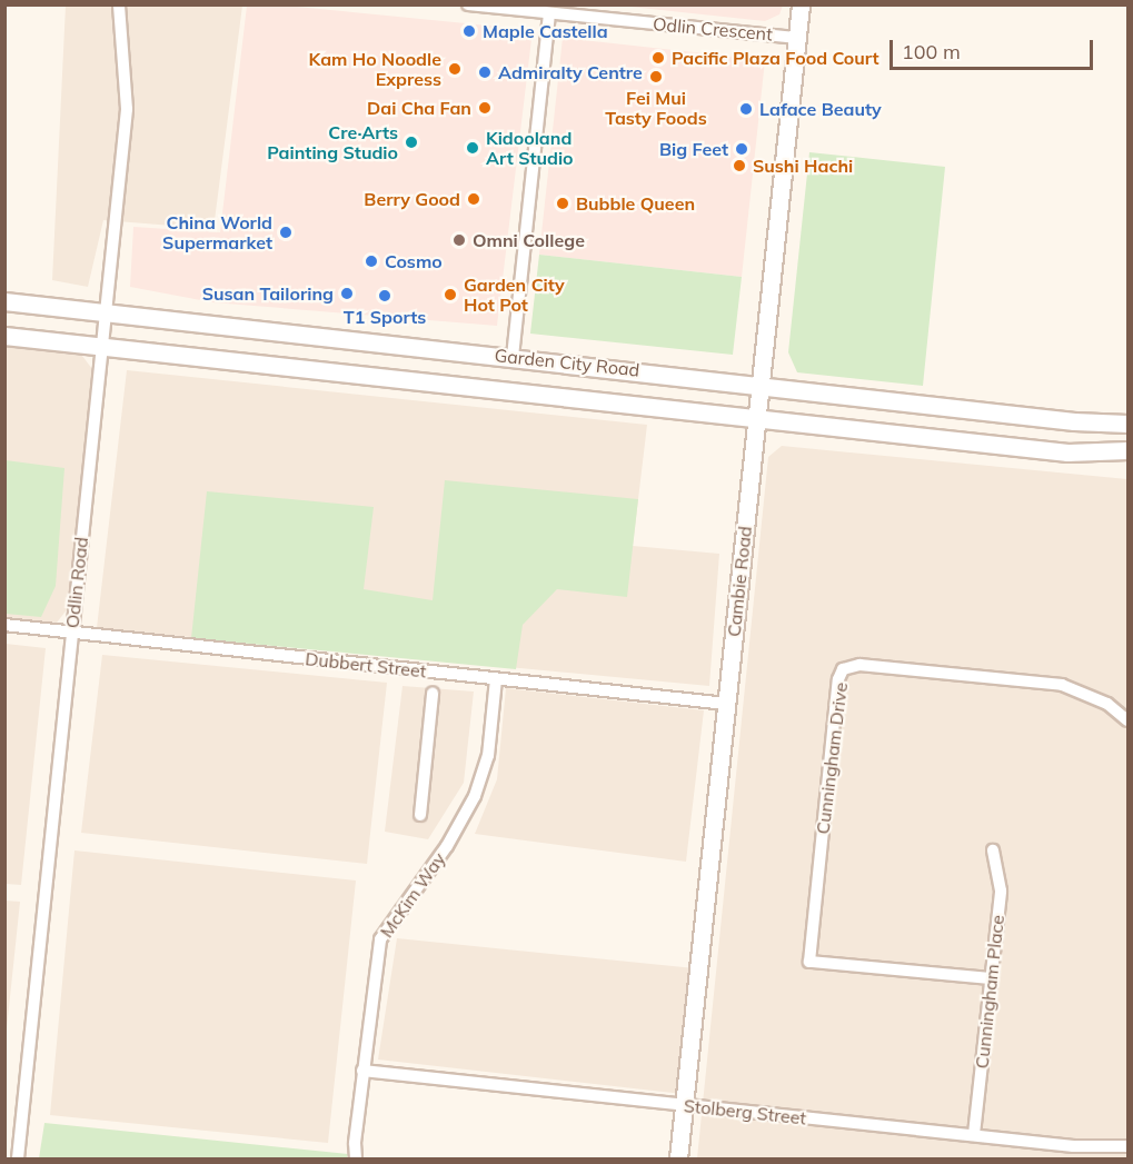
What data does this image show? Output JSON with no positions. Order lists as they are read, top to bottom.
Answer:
{
  "streets": {
    "main road": ["Garden City Road", "Cambie Road"],
    "street": [
      "Odlin Crescent",
      "Odlin Road",
      "Dubbert Street",
      "Cunningham Drive",
      "McKim Way",
      "Cunningham Place",
      "Stolberg Street"
    ]
  },
  "crossings": [
    ["Odlin Crescent", "Cambie Road"],
    ["Garden City Road", "Cambie Road"],
    ["Garden City Road", "Odlin Road"],
    ["Cambie Road", "Dubbert Street"],
    ["Cambie Road", "Stolberg Street"],
    ["Odlin Road", "Dubbert Street"],
    ["Dubbert Street", "McKim Way"],
    ["Cunningham Drive", "Cunningham Place"],
    ["McKim Way", "Stolberg Street"],
    ["Cunningham Place", "Stolberg Street"]
  ],
  "places": [
    "Maple Castella",
    "Pacific Plaza Food Court",
    "Kam Ho Noodle Express",
    "Admiralty Centre",
    "Fei Mui Tasty Foods",
    "Dai Cha Fan",
    "Laface Beauty",
    "Cre·Arts Painting Studio",
    "Kidooland Art Studio",
    "Big Feet",
    "Sushi Hachi",
    "Berry Good",
    "Bubble Queen",
    "China World Supermarket",
    "Omni College",
    "Cosmo",
    "Susan Tailoring",
    "Garden City Hot Pot",
    "T1 Sports"
  ],
  "scale_bar": "100 m"
}
